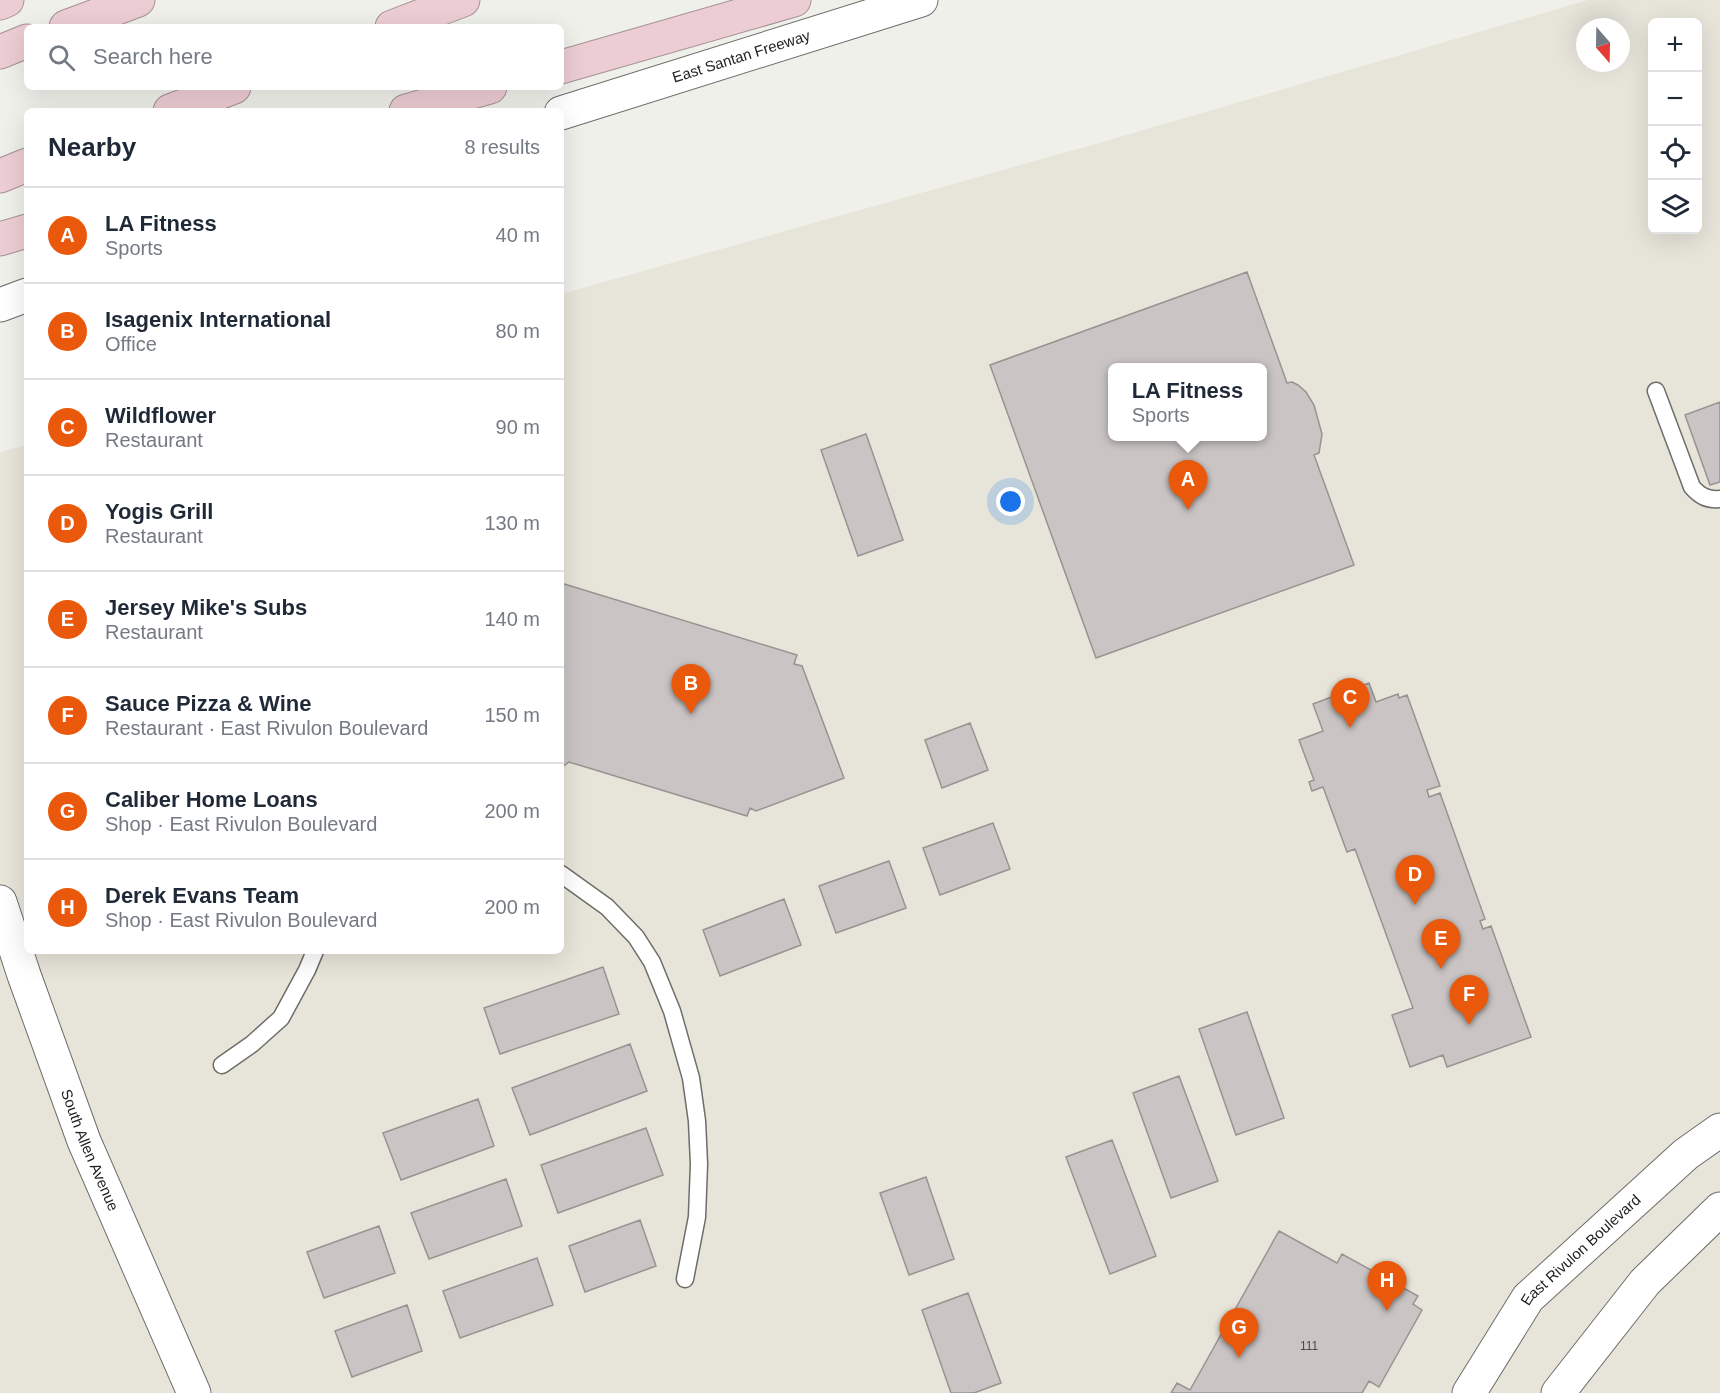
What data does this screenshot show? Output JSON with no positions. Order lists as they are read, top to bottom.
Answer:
{
  "streets": {
    "street": ["East Santan Freeway", "South Allen Avenue", "East Rivulon Boulevard"]
  },
  "house_numbers": ["111"],
  "north": "bottom",
  "page": {
    "map_buttons": ["+", "−"],
    "search": "Search here",
    "heading": ["Nearby", "8 results"],
    "list": [
      {
        "mark": "A",
        "name": "LA Fitness",
        "note": "Sports",
        "value": "40 m"
      },
      {
        "mark": "B",
        "name": "Isagenix International",
        "note": "Office",
        "value": "80 m"
      },
      {
        "mark": "C",
        "name": "Wildflower",
        "note": "Restaurant",
        "value": "90 m"
      },
      {
        "mark": "D",
        "name": "Yogis Grill",
        "note": "Restaurant",
        "value": "130 m"
      },
      {
        "mark": "E",
        "name": "Jersey Mike's Subs",
        "note": "Restaurant",
        "value": "140 m"
      },
      {
        "mark": "F",
        "name": "Sauce Pizza & Wine",
        "note": "Restaurant · East Rivulon Boulevard",
        "value": "150 m"
      },
      {
        "mark": "G",
        "name": "Caliber Home Loans",
        "note": "Shop · East Rivulon Boulevard",
        "value": "200 m"
      },
      {
        "mark": "H",
        "name": "Derek Evans Team",
        "note": "Shop · East Rivulon Boulevard",
        "value": "200 m"
      }
    ],
    "popup": ["LA Fitness", "Sports"],
    "pins": [
      "A",
      "B",
      "C",
      "D",
      "E",
      "F",
      "H",
      "G"
    ]
  }
}
